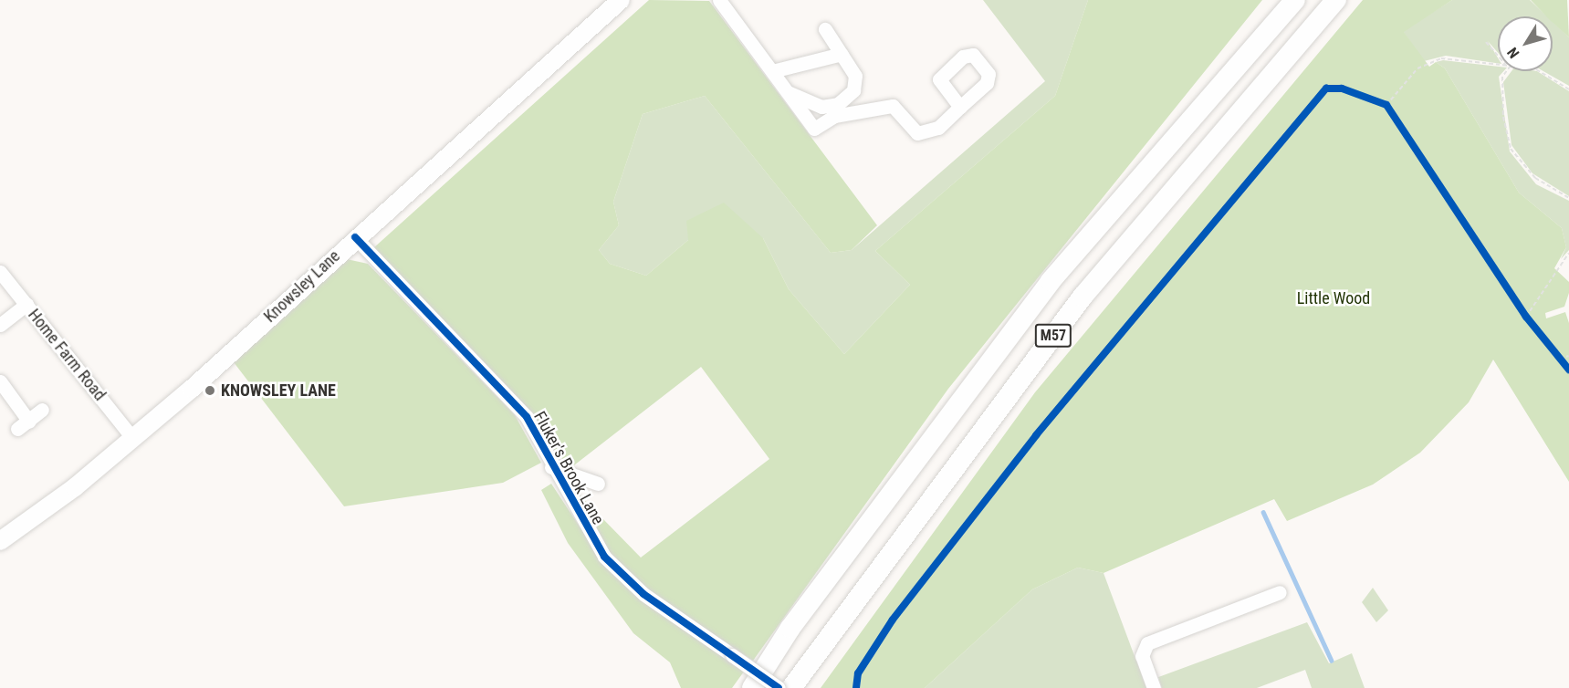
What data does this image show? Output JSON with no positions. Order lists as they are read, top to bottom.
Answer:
{
  "streets": {
    "highway": ["M57"],
    "main road": ["Knowsley Lane"],
    "street": ["Home Farm Road", "Fluker's Brook Lane"]
  },
  "crossings": [
    ["Knowsley Lane", "Home Farm Road"],
    ["Knowsley Lane", "Fluker's Brook Lane"]
  ],
  "parks": ["Little Wood"],
  "places": ["KNOWSLEY LANE"],
  "north": "bottom left"
}
